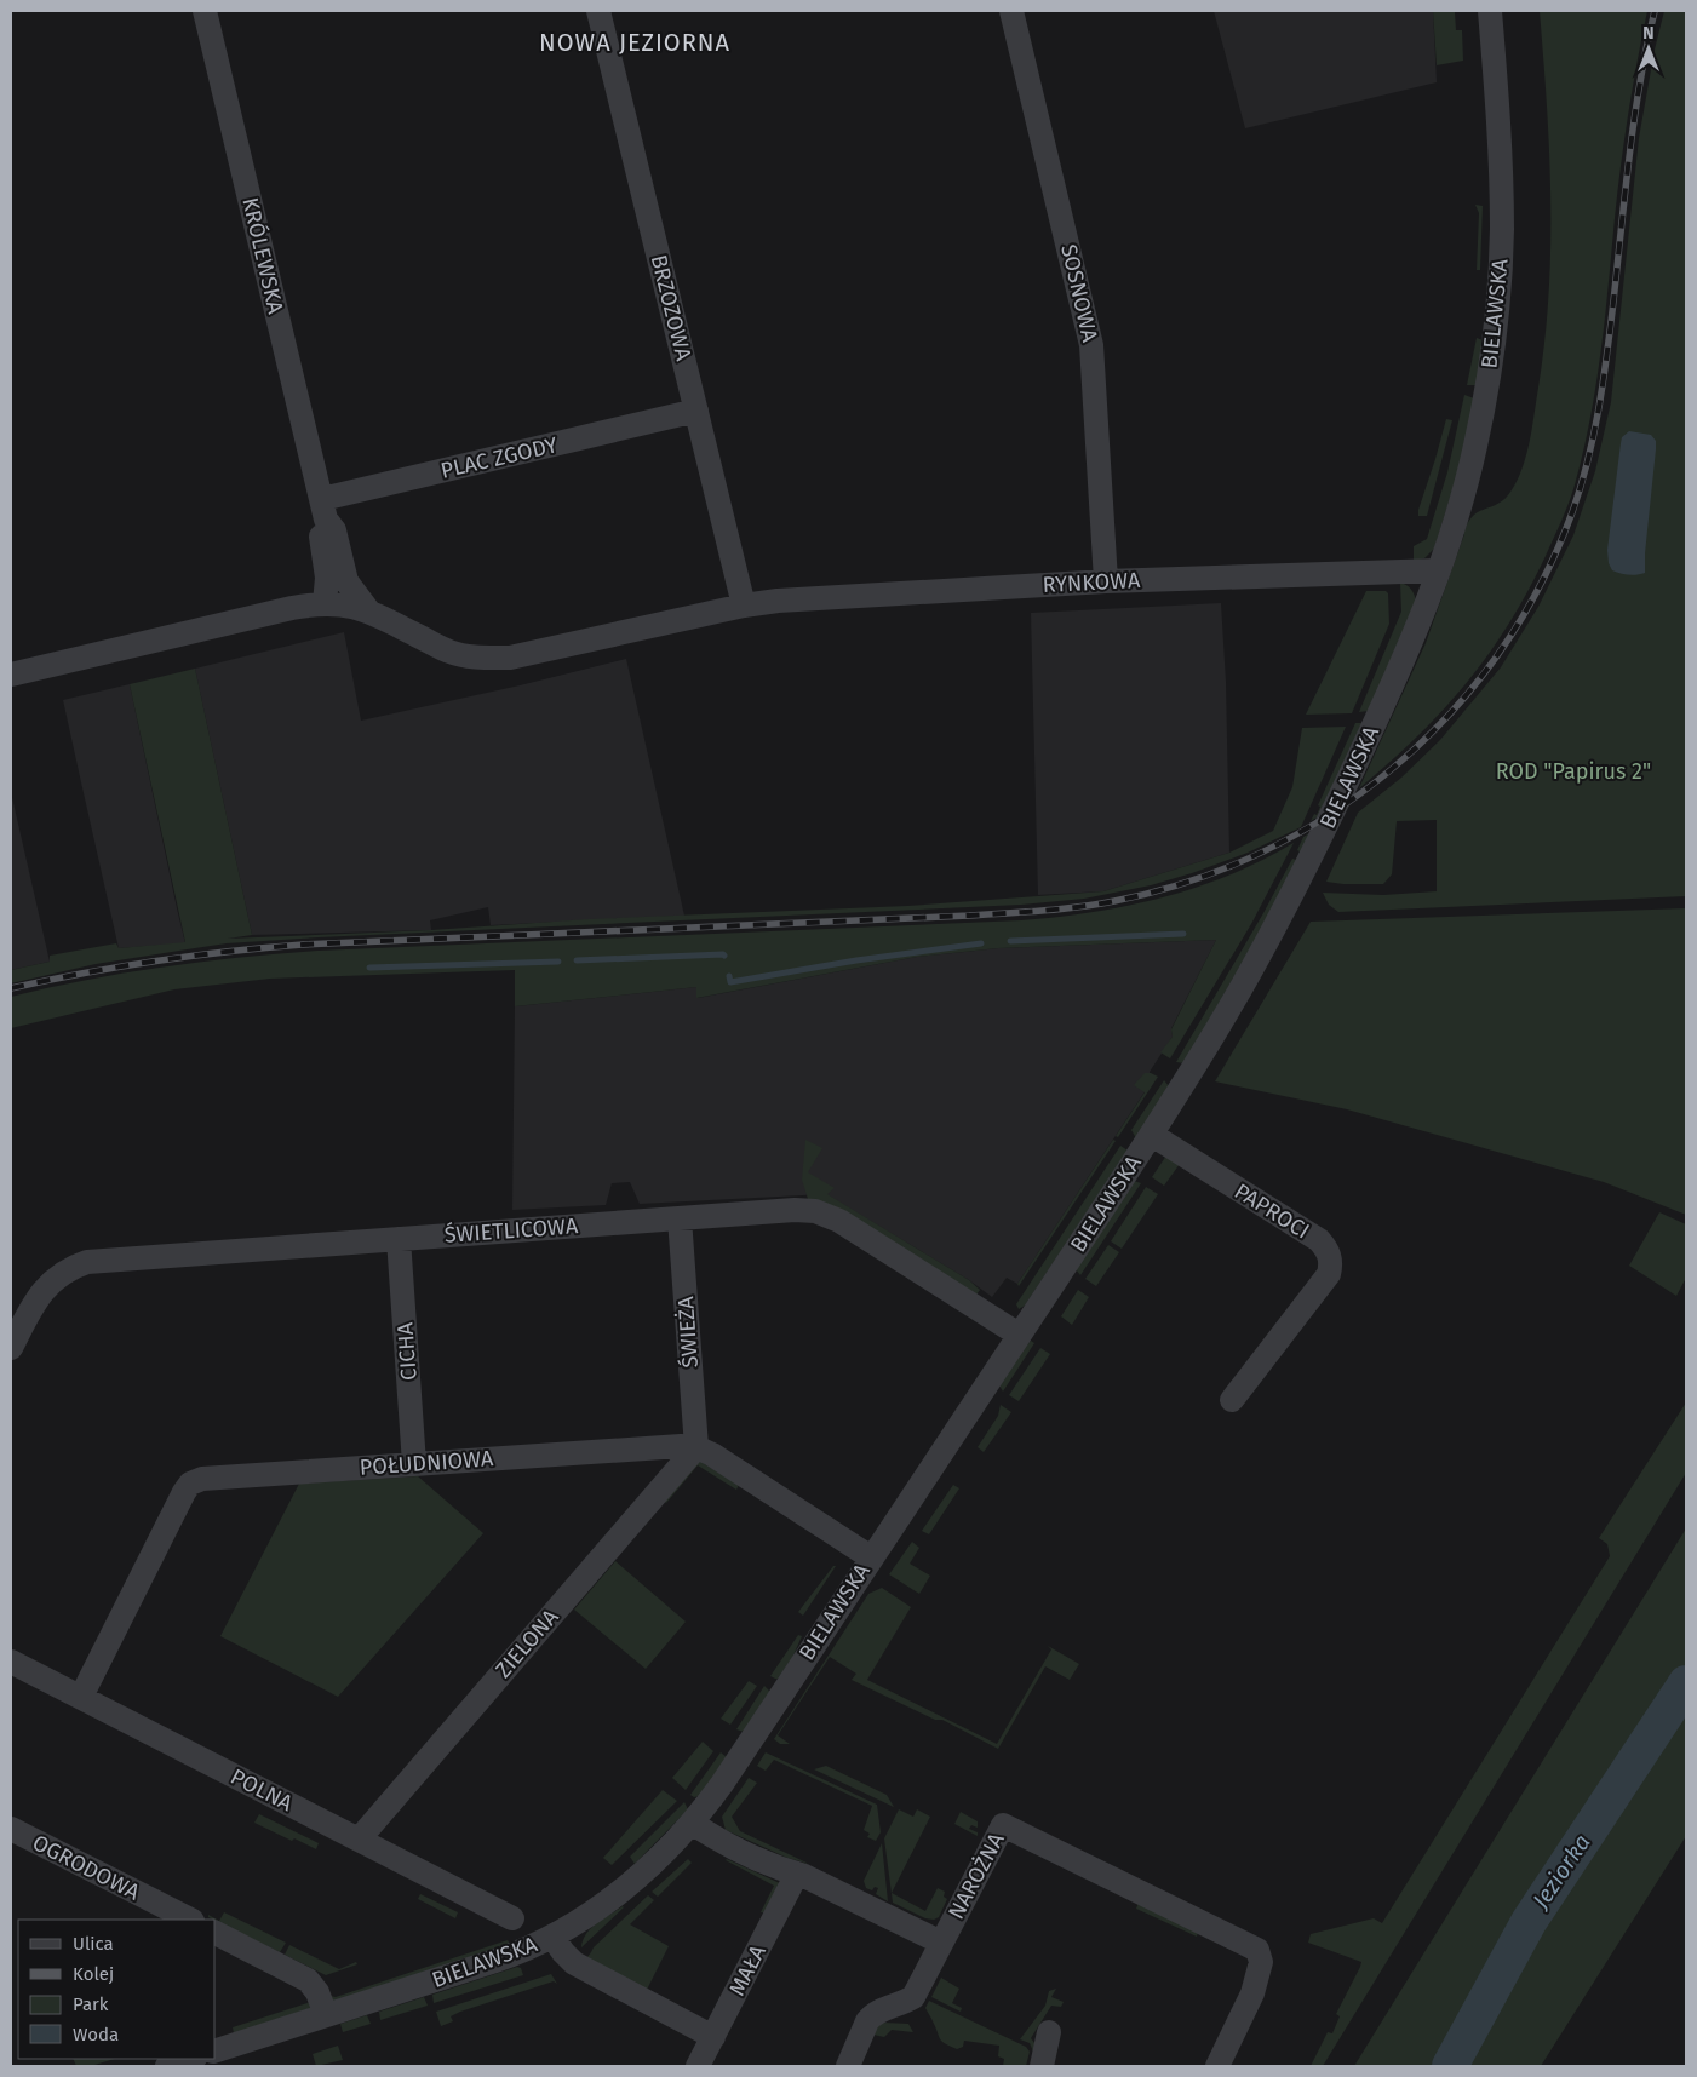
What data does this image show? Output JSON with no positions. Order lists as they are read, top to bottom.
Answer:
{
  "streets": {
    "street": [
      "KRÓLEWSKA",
      "SOSNOWA",
      "BRZOZOWA",
      "BIELAWSKA",
      "PLAC ZGODY",
      "RYNKOWA",
      "PAPROCI",
      "ŚWIETLICOWA",
      "ŚWIEŻA",
      "CICHA",
      "POŁUDNIOWA",
      "ZIELONA",
      "POLNA",
      "OGRODOWA",
      "NAROŻNA",
      "MAŁA"
    ]
  },
  "crossings": [
    ["KRÓLEWSKA", "PLAC ZGODY"],
    ["SOSNOWA", "RYNKOWA"],
    ["BRZOZOWA", "PLAC ZGODY"],
    ["BRZOZOWA", "RYNKOWA"],
    ["BIELAWSKA", "RYNKOWA"],
    ["BIELAWSKA", "PAPROCI"],
    ["BIELAWSKA", "ŚWIETLICOWA"],
    ["BIELAWSKA", "POŁUDNIOWA"],
    ["BIELAWSKA", "NAROŻNA"],
    ["ŚWIETLICOWA", "ŚWIEŻA"],
    ["ŚWIETLICOWA", "CICHA"],
    ["ŚWIEŻA", "POŁUDNIOWA"],
    ["ŚWIEŻA", "ZIELONA"],
    ["CICHA", "POŁUDNIOWA"],
    ["POŁUDNIOWA", "ZIELONA"],
    ["POŁUDNIOWA", "POLNA"],
    ["ZIELONA", "POLNA"],
    ["NAROŻNA", "MAŁA"]
  ],
  "districts": ["NOWA JEZIORNA"],
  "water": ["Jeziorka"],
  "parks": ["ROD \"Papirus 2\""],
  "legend": [
    "Ulica",
    "Kolej",
    "Park",
    "Woda"
  ],
  "north": "top"
}
